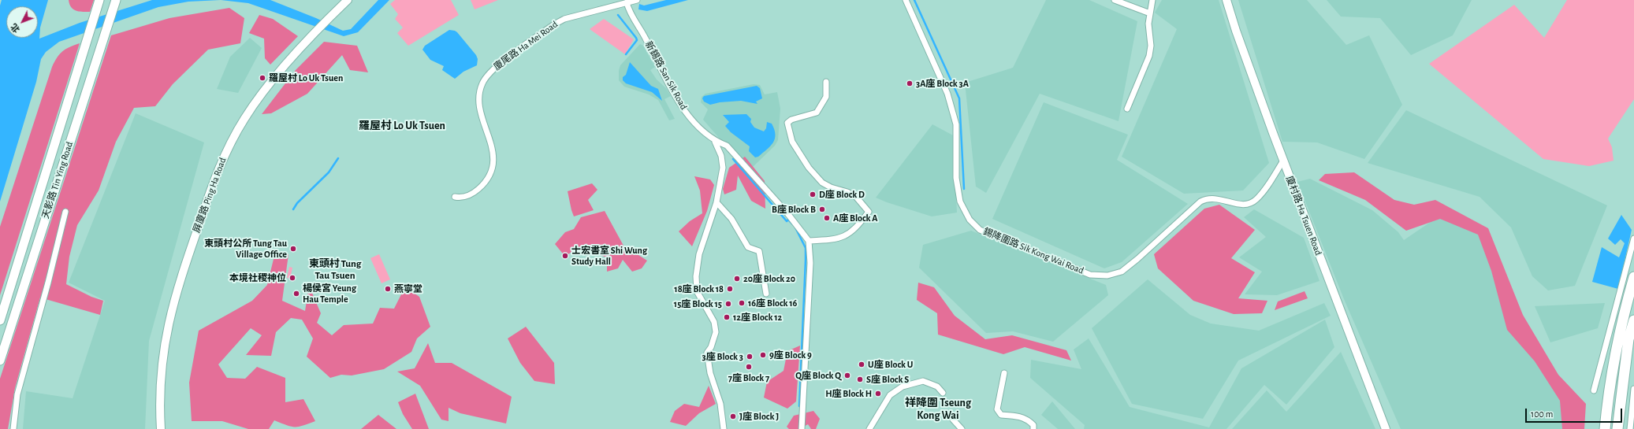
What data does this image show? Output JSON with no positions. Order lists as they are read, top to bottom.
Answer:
{
  "streets": {
    "main road": ["天影路 Tin Ying Road"],
    "street": [
      "廈尾路 Ha Mei Road",
      "新錫路 San Sik Road",
      "屏廈路 Ping Ha Road",
      "廈村路 Ha Tsuen Road",
      "錫降圍路 Sik Kong Wai Road"
    ]
  },
  "crossings": [
    ["廈尾路 Ha Mei Road", "新錫路 San Sik Road"],
    ["廈村路 Ha Tsuen Road", "錫降圍路 Sik Kong Wai Road"]
  ],
  "districts": ["羅屋村 Lo Uk Tsuen", "東頭村 Tung Tau Tsuen", "祥降圍 Tseung Kong Wai"],
  "places": [
    "羅屋村 Lo Uk Tsuen",
    "3A座 Block 3A",
    "D座 Block D",
    "B座 Block B",
    "A座 Block A",
    "東頭村公所 Tung Tau Village Office",
    "士宏書室 Shi Wung Study Hall",
    "本境社稷神位",
    "20座 Block 20",
    "燕寧堂",
    "18座 Block 18",
    "楊侯宮 Yeung Hau Temple",
    "16座 Block 16",
    "15座 Block 15",
    "12座 Block 12",
    "9座 Block 9",
    "3座 Block 3",
    "U座 Block U",
    "7座 Block 7",
    "Q座 Block Q",
    "S座 Block S",
    "H座 Block H",
    "J座 Block J"
  ],
  "scale_bar": "100 m",
  "north": "bottom left"
}
